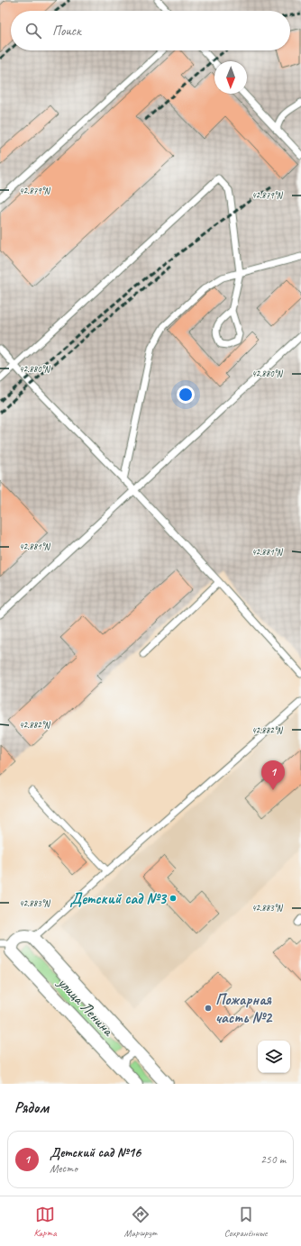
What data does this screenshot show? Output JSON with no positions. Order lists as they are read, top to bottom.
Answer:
{
  "streets": {
    "street": ["улица Ленина"]
  },
  "places": ["Детский сад №3", "Пожарная часть №2"],
  "north": "bottom",
  "page": {
    "search": "Поиск",
    "pins": "1",
    "heading": "Рядом",
    "list": [
      {
        "mark": "1",
        "name": "Детский сад №16",
        "note": "Место",
        "value": "250 m"
      }
    ],
    "nav": ["Карта", "Маршрут", "Сохранённые"]
  },
  "coordinates": [
    "42.879°N",
    "42.880°N",
    "42.881°N",
    "42.882°N",
    "42.883°N"
  ]
}
